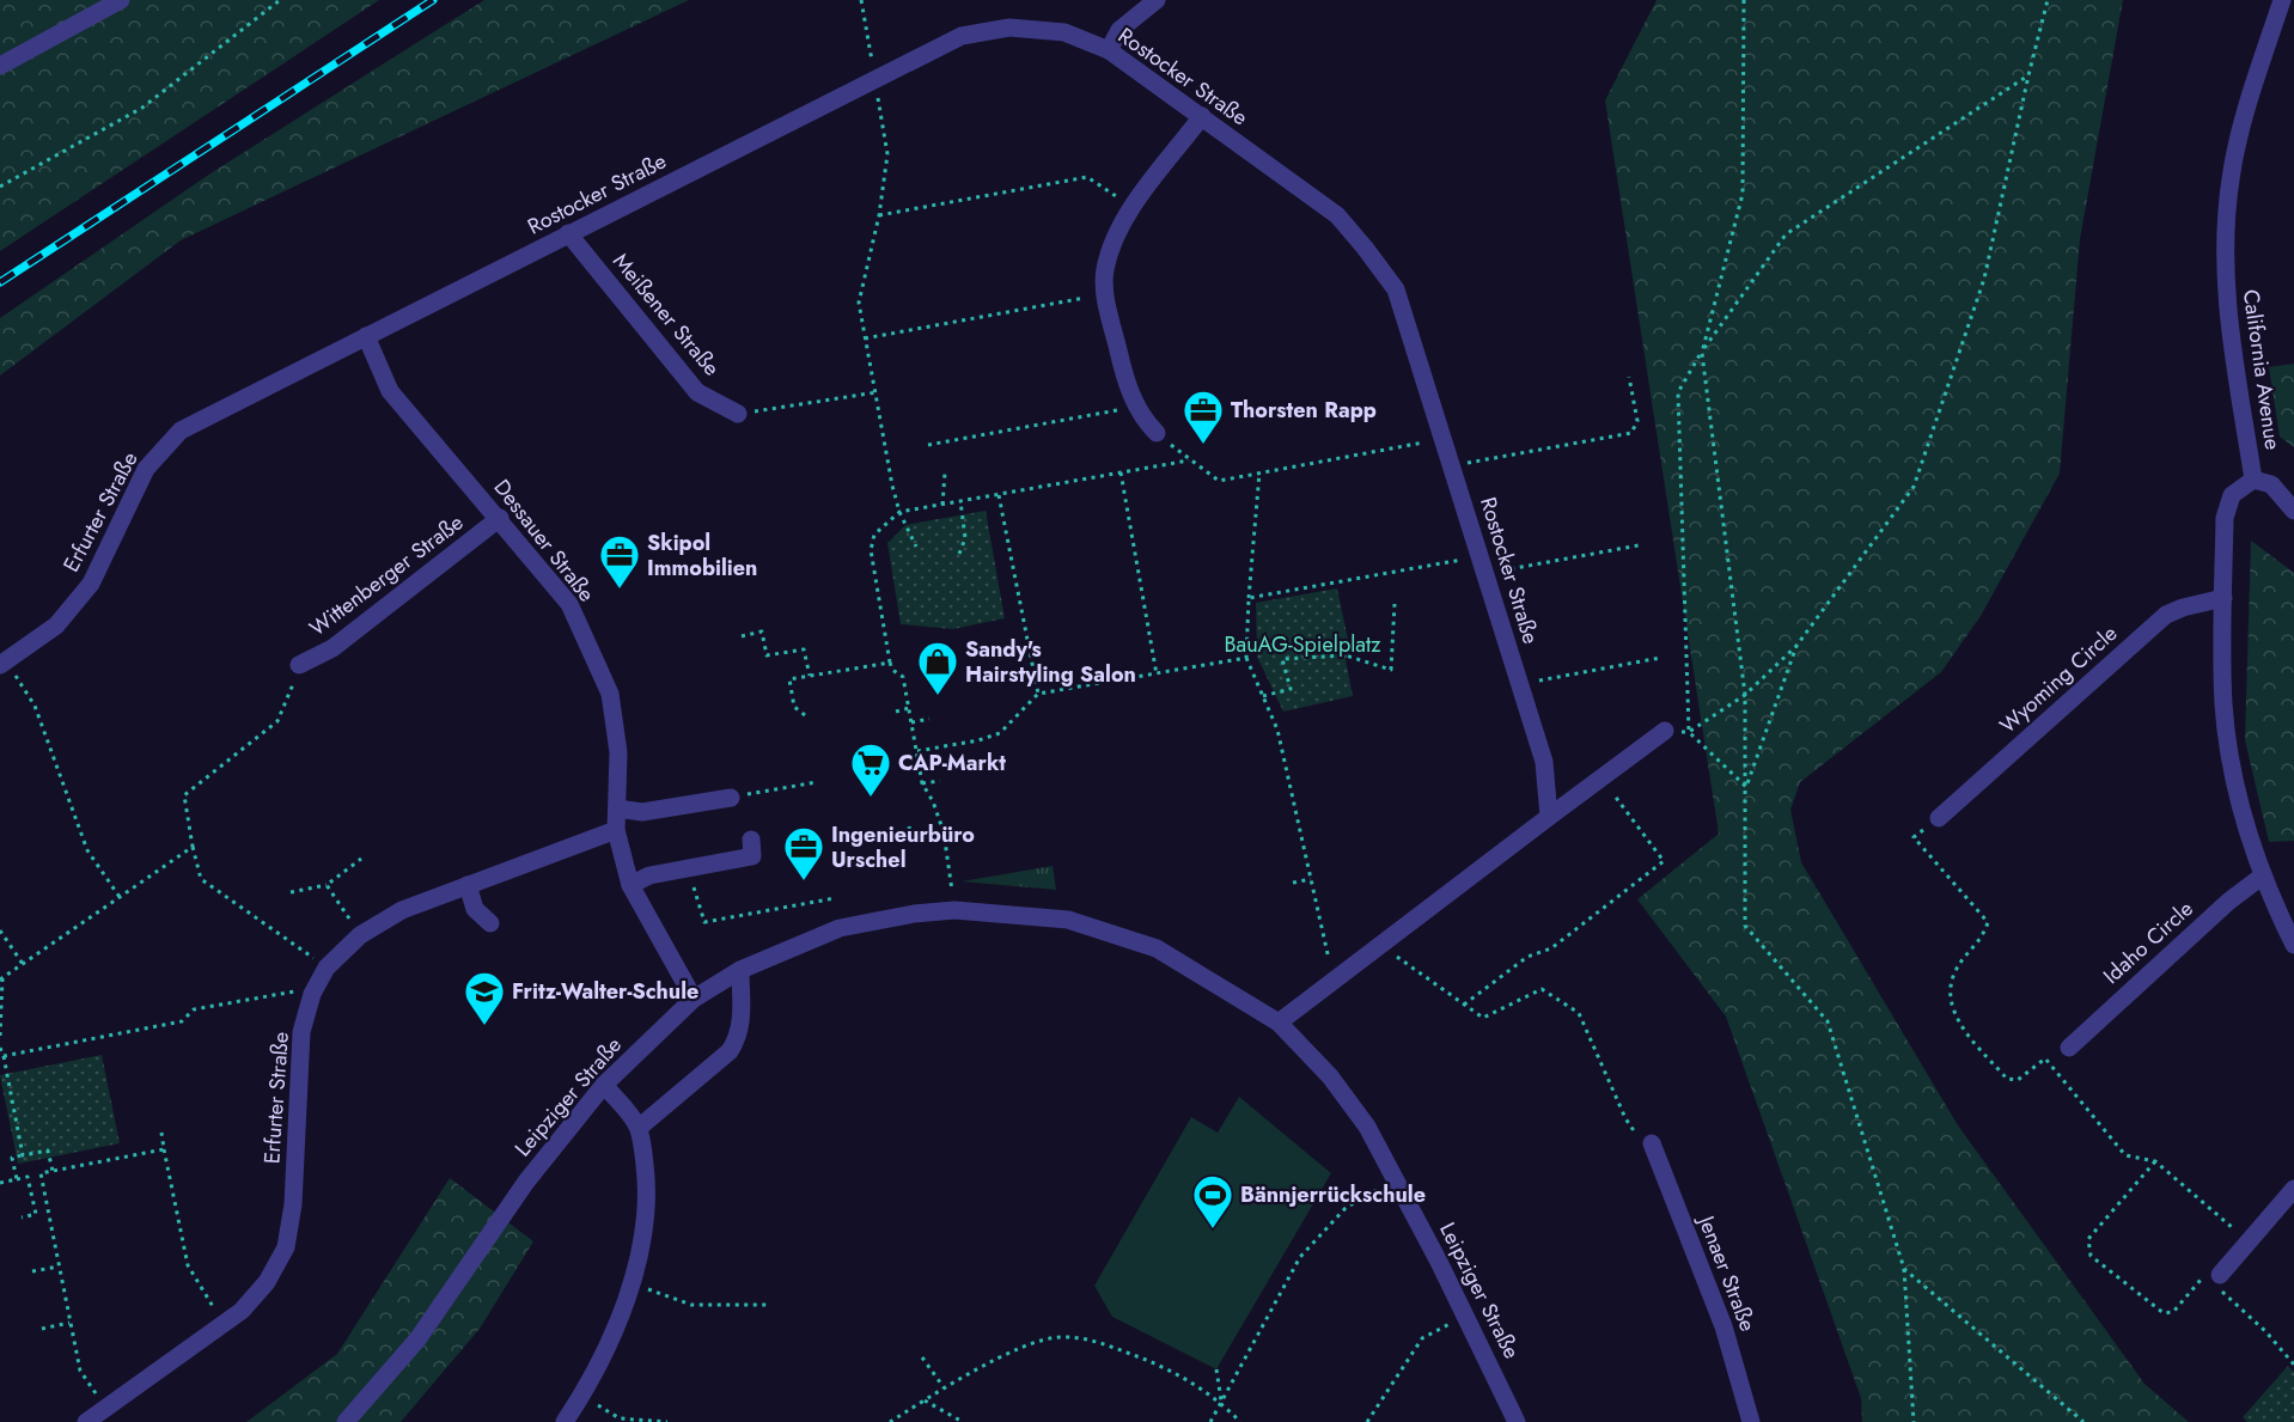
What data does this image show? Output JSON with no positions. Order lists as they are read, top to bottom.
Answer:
{
  "streets": {
    "street": [
      "Rostocker Straße",
      "Meißener Straße",
      "California Avenue",
      "Erfurter Straße",
      "Dessauer Straße",
      "Wittenberger Straße",
      "Wyoming Circle",
      "Idaho Circle",
      "Leipziger Straße",
      "Jenaer Straße"
    ]
  },
  "crossings": [
    ["Rostocker Straße", "Meißener Straße"],
    ["Rostocker Straße", "Erfurter Straße"],
    ["Rostocker Straße", "Dessauer Straße"],
    ["California Avenue", "Wyoming Circle"],
    ["California Avenue", "Idaho Circle"],
    ["Erfurter Straße", "Dessauer Straße"],
    ["Dessauer Straße", "Wittenberger Straße"],
    ["Dessauer Straße", "Leipziger Straße"]
  ],
  "parks": ["BauAG-Spielplatz"],
  "places": {
    "office": ["Thorsten Rapp", "Skipol Immobilien", "Ingenieurbüro Urschel"],
    "shop": ["Sandy's Hairstyling Salon"],
    "supermarket": ["CAP-Markt"],
    "school or university": ["Fritz-Walter-Schule"],
    "sports": ["Bännjerrückschule"]
  }
}
